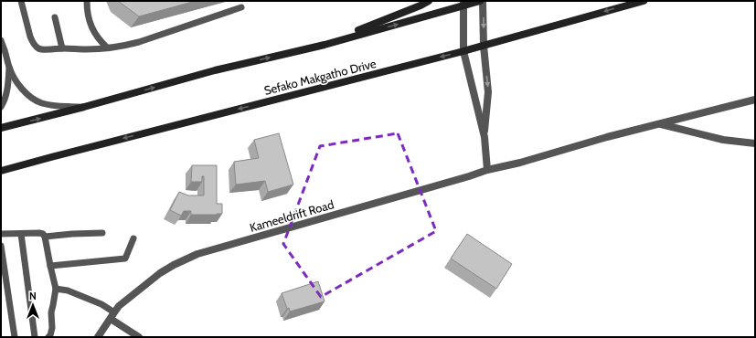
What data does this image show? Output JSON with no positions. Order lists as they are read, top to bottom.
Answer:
{
  "streets": {
    "main road": ["Sefako Makgatho Drive"],
    "street": ["Kameeldrift Road"]
  },
  "north": "top"
}
